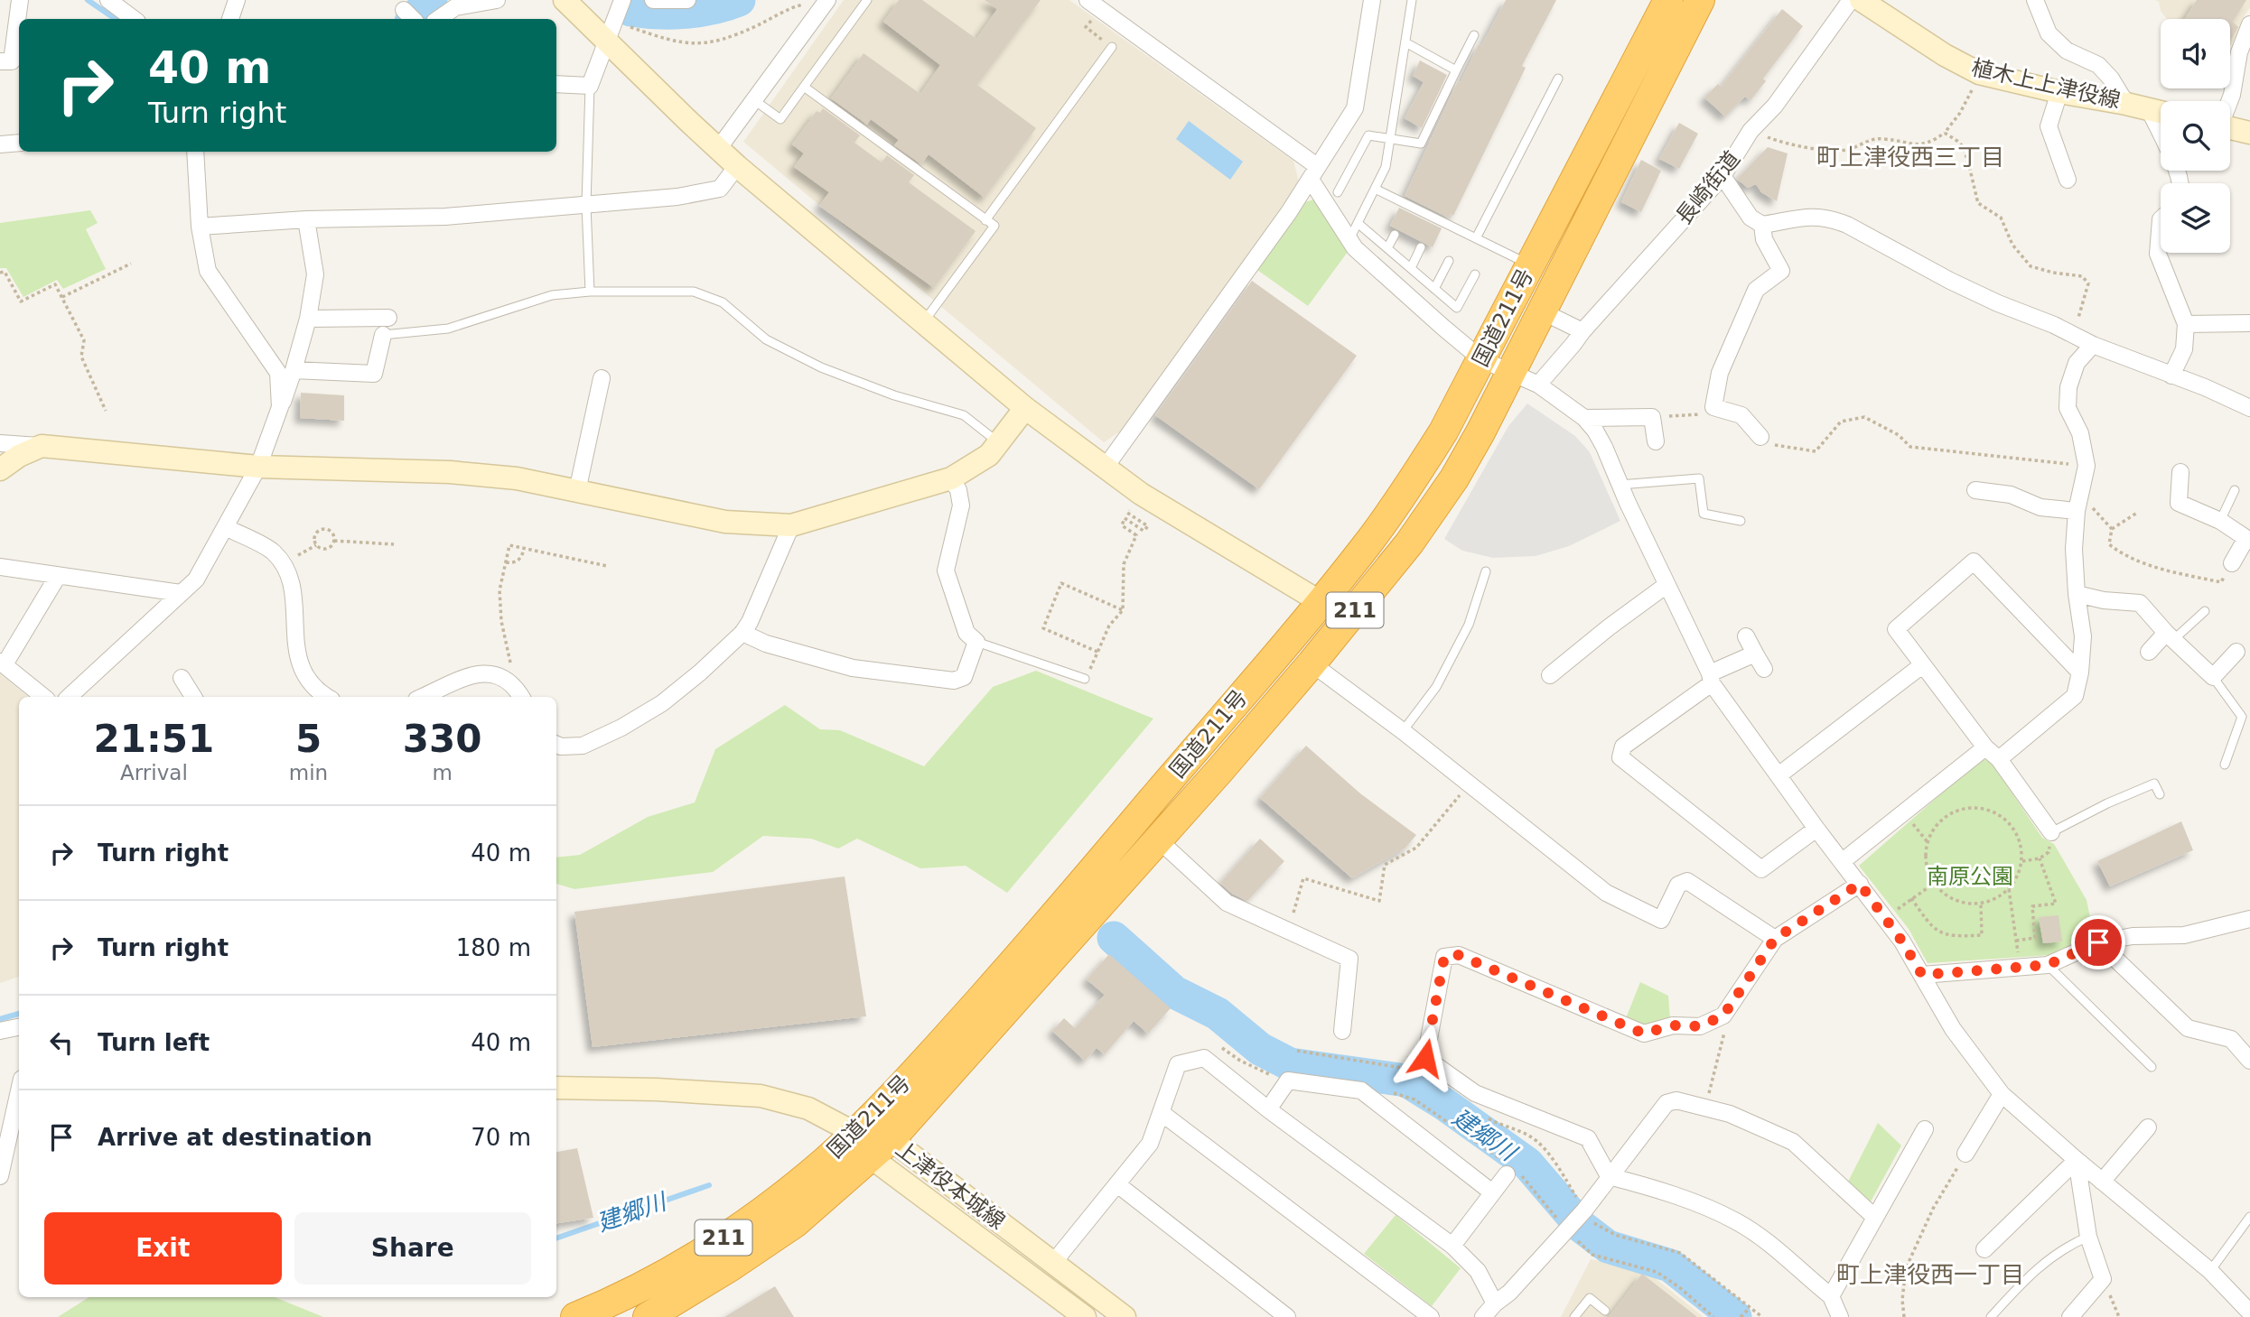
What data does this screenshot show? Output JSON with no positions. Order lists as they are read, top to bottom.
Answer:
{
  "streets": {
    "highway": ["国道211号", "211"],
    "street": ["植木上上津役線", "長崎街道", "上津役本城線"]
  },
  "crossings": [
    ["国道211号", "上津役本城線"]
  ],
  "districts": ["町上津役西三丁目", "町上津役西一丁目"],
  "water": ["建郷川"],
  "parks": ["南原公園"],
  "page": {
    "turn": ["40 m", "Turn right"],
    "eta": [
      "21:51",
      "Arrival",
      "5",
      "min",
      "330",
      "m"
    ],
    "list": [
      {
        "name": "Turn right",
        "value": "40 m"
      },
      {
        "name": "Turn right",
        "value": "180 m"
      },
      {
        "name": "Turn left",
        "value": "40 m"
      },
      {
        "name": "Arrive at destination",
        "value": "70 m"
      }
    ],
    "buttons": ["Exit", "Share"]
  }
}
